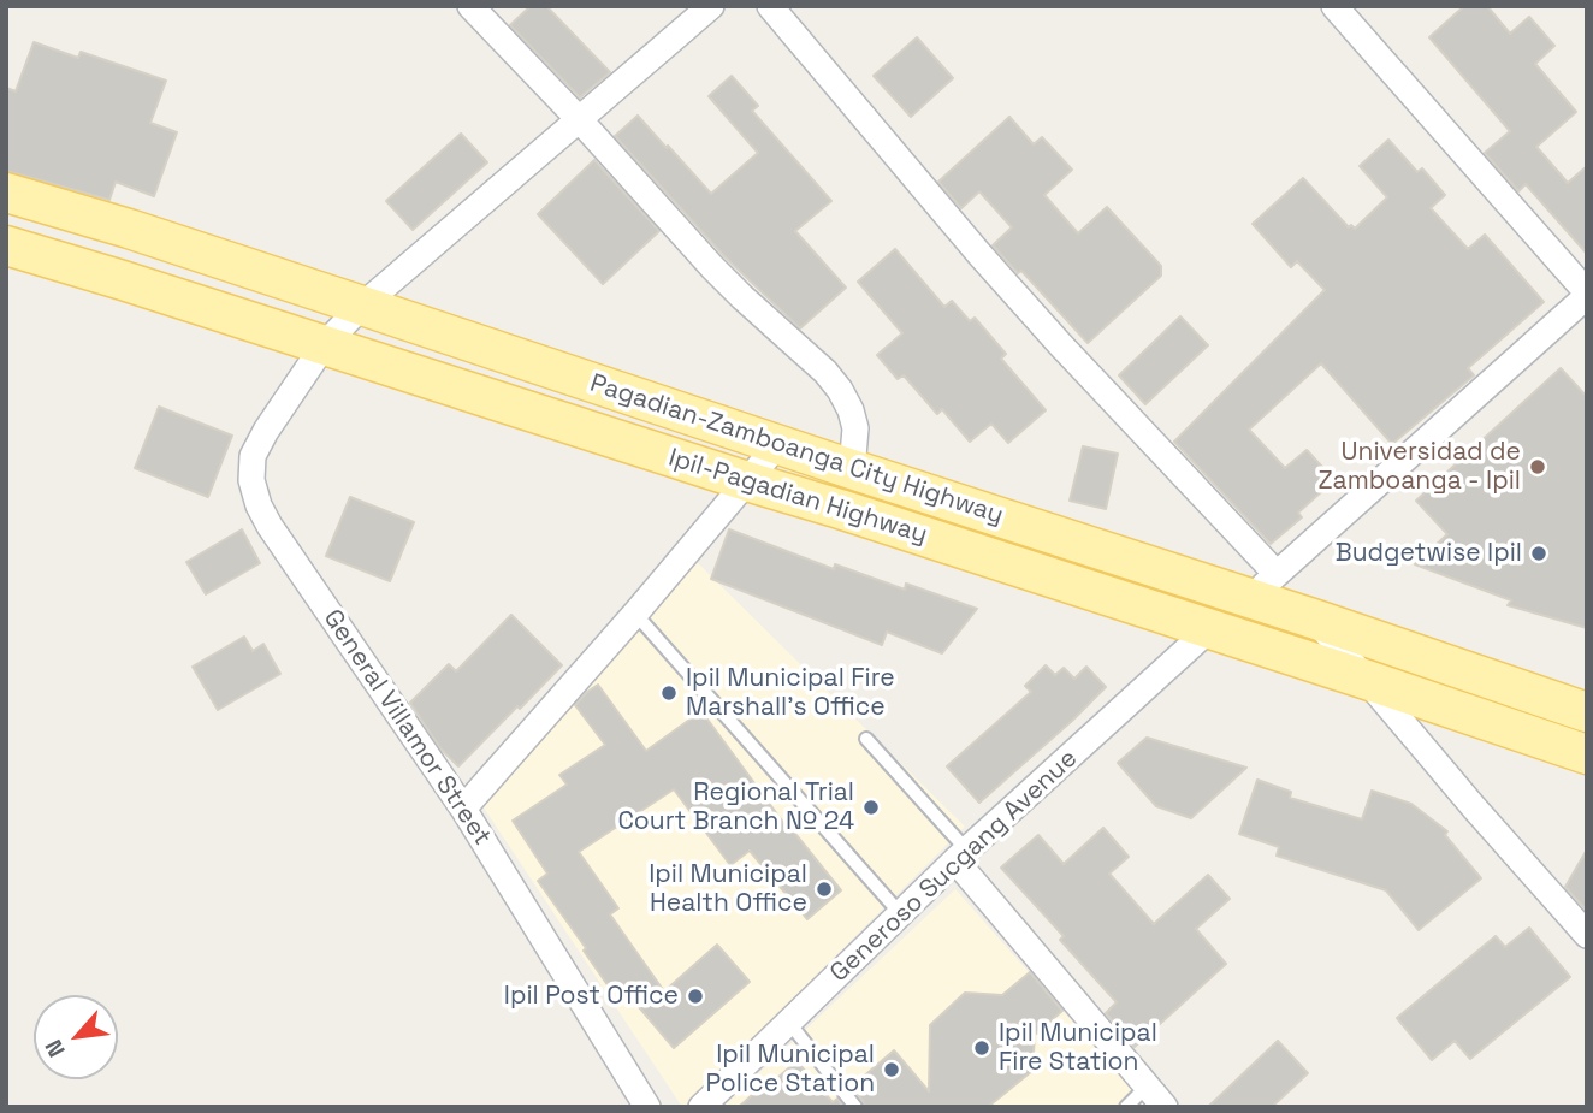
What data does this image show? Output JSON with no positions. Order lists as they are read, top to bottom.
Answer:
{
  "streets": {
    "main road": ["Pagadian-Zamboanga City Highway", "Ipil-Pagadian Highway"],
    "street": ["General Villamor Street", "Generoso Sucgang Avenue"]
  },
  "crossings": [
    ["Pagadian-Zamboanga City Highway", "General Villamor Street"],
    ["Ipil-Pagadian Highway", "General Villamor Street"],
    ["Ipil-Pagadian Highway", "Generoso Sucgang Avenue"]
  ],
  "places": [
    "Universidad de Zamboanga - Ipil",
    "Budgetwise Ipil",
    "Ipil Municipal Fire Marshall's Office",
    "Regional Trial Court Branch № 24",
    "Ipil Municipal Health Office",
    "Ipil Post Office",
    "Ipil Municipal Fire Station",
    "Ipil Municipal Police Station"
  ],
  "north": "bottom left"
}
